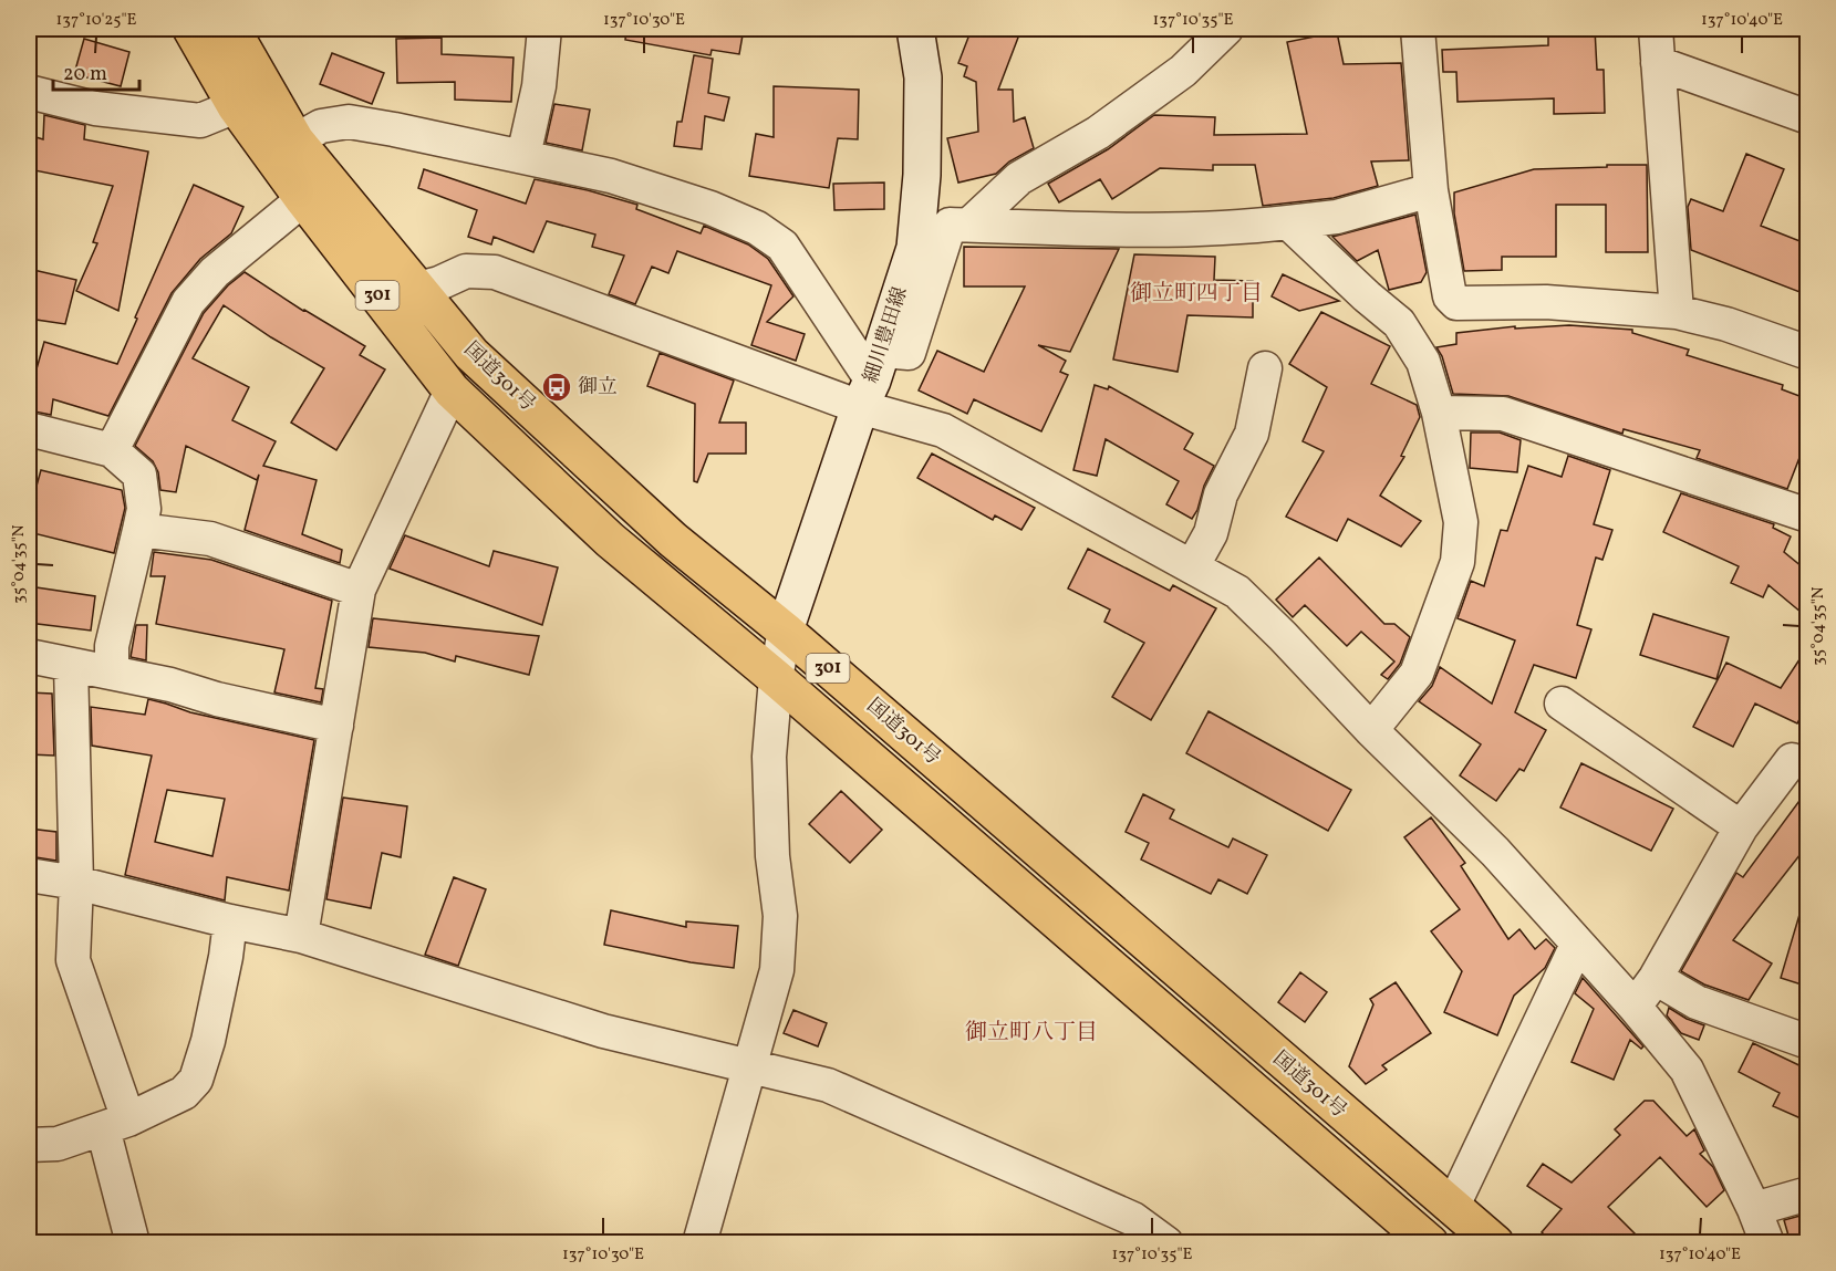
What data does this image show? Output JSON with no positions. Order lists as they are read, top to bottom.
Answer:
{
  "streets": {
    "highway": ["301", "国道301号"],
    "main road": ["細川豊田線"]
  },
  "crossings": [
    ["細川豊田線", "国道301号"]
  ],
  "districts": ["御立町四丁目", "御立町八丁目"],
  "places": {
    "bus stop": ["御立"]
  },
  "scale_bar": "20 m",
  "coordinates": [
    "137°10'25\"E",
    "137°10'30\"E",
    "137°10'35\"E",
    "137°10'40\"E",
    "35°04'35\"N"
  ]
}
